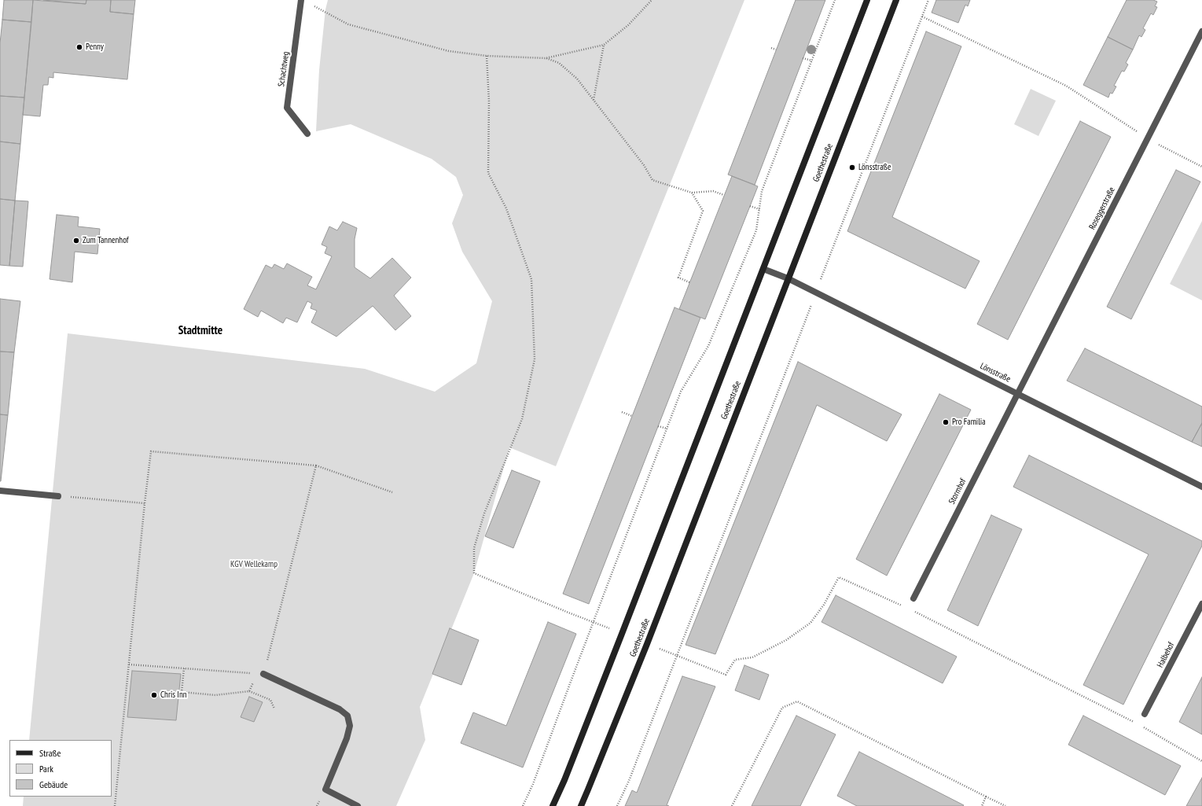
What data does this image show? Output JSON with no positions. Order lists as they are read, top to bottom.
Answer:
{
  "streets": {
    "street": [
      "Schachtweg",
      "Goethestraße",
      "Roseggerstraße",
      "Lönsstraße",
      "Stormhof",
      "Halbehof"
    ]
  },
  "crossings": [
    ["Goethestraße", "Lönsstraße"],
    ["Roseggerstraße", "Lönsstraße"],
    ["Roseggerstraße", "Stormhof"],
    ["Lönsstraße", "Stormhof"]
  ],
  "districts": ["Stadtmitte"],
  "parks": ["KGV Wellekamp"],
  "places": [
    "Penny",
    "Lönsstraße",
    "Zum Tannenhof",
    "Pro Familia",
    "Chris Inn"
  ],
  "legend": ["Straße", "Park", "Gebäude"]
}
